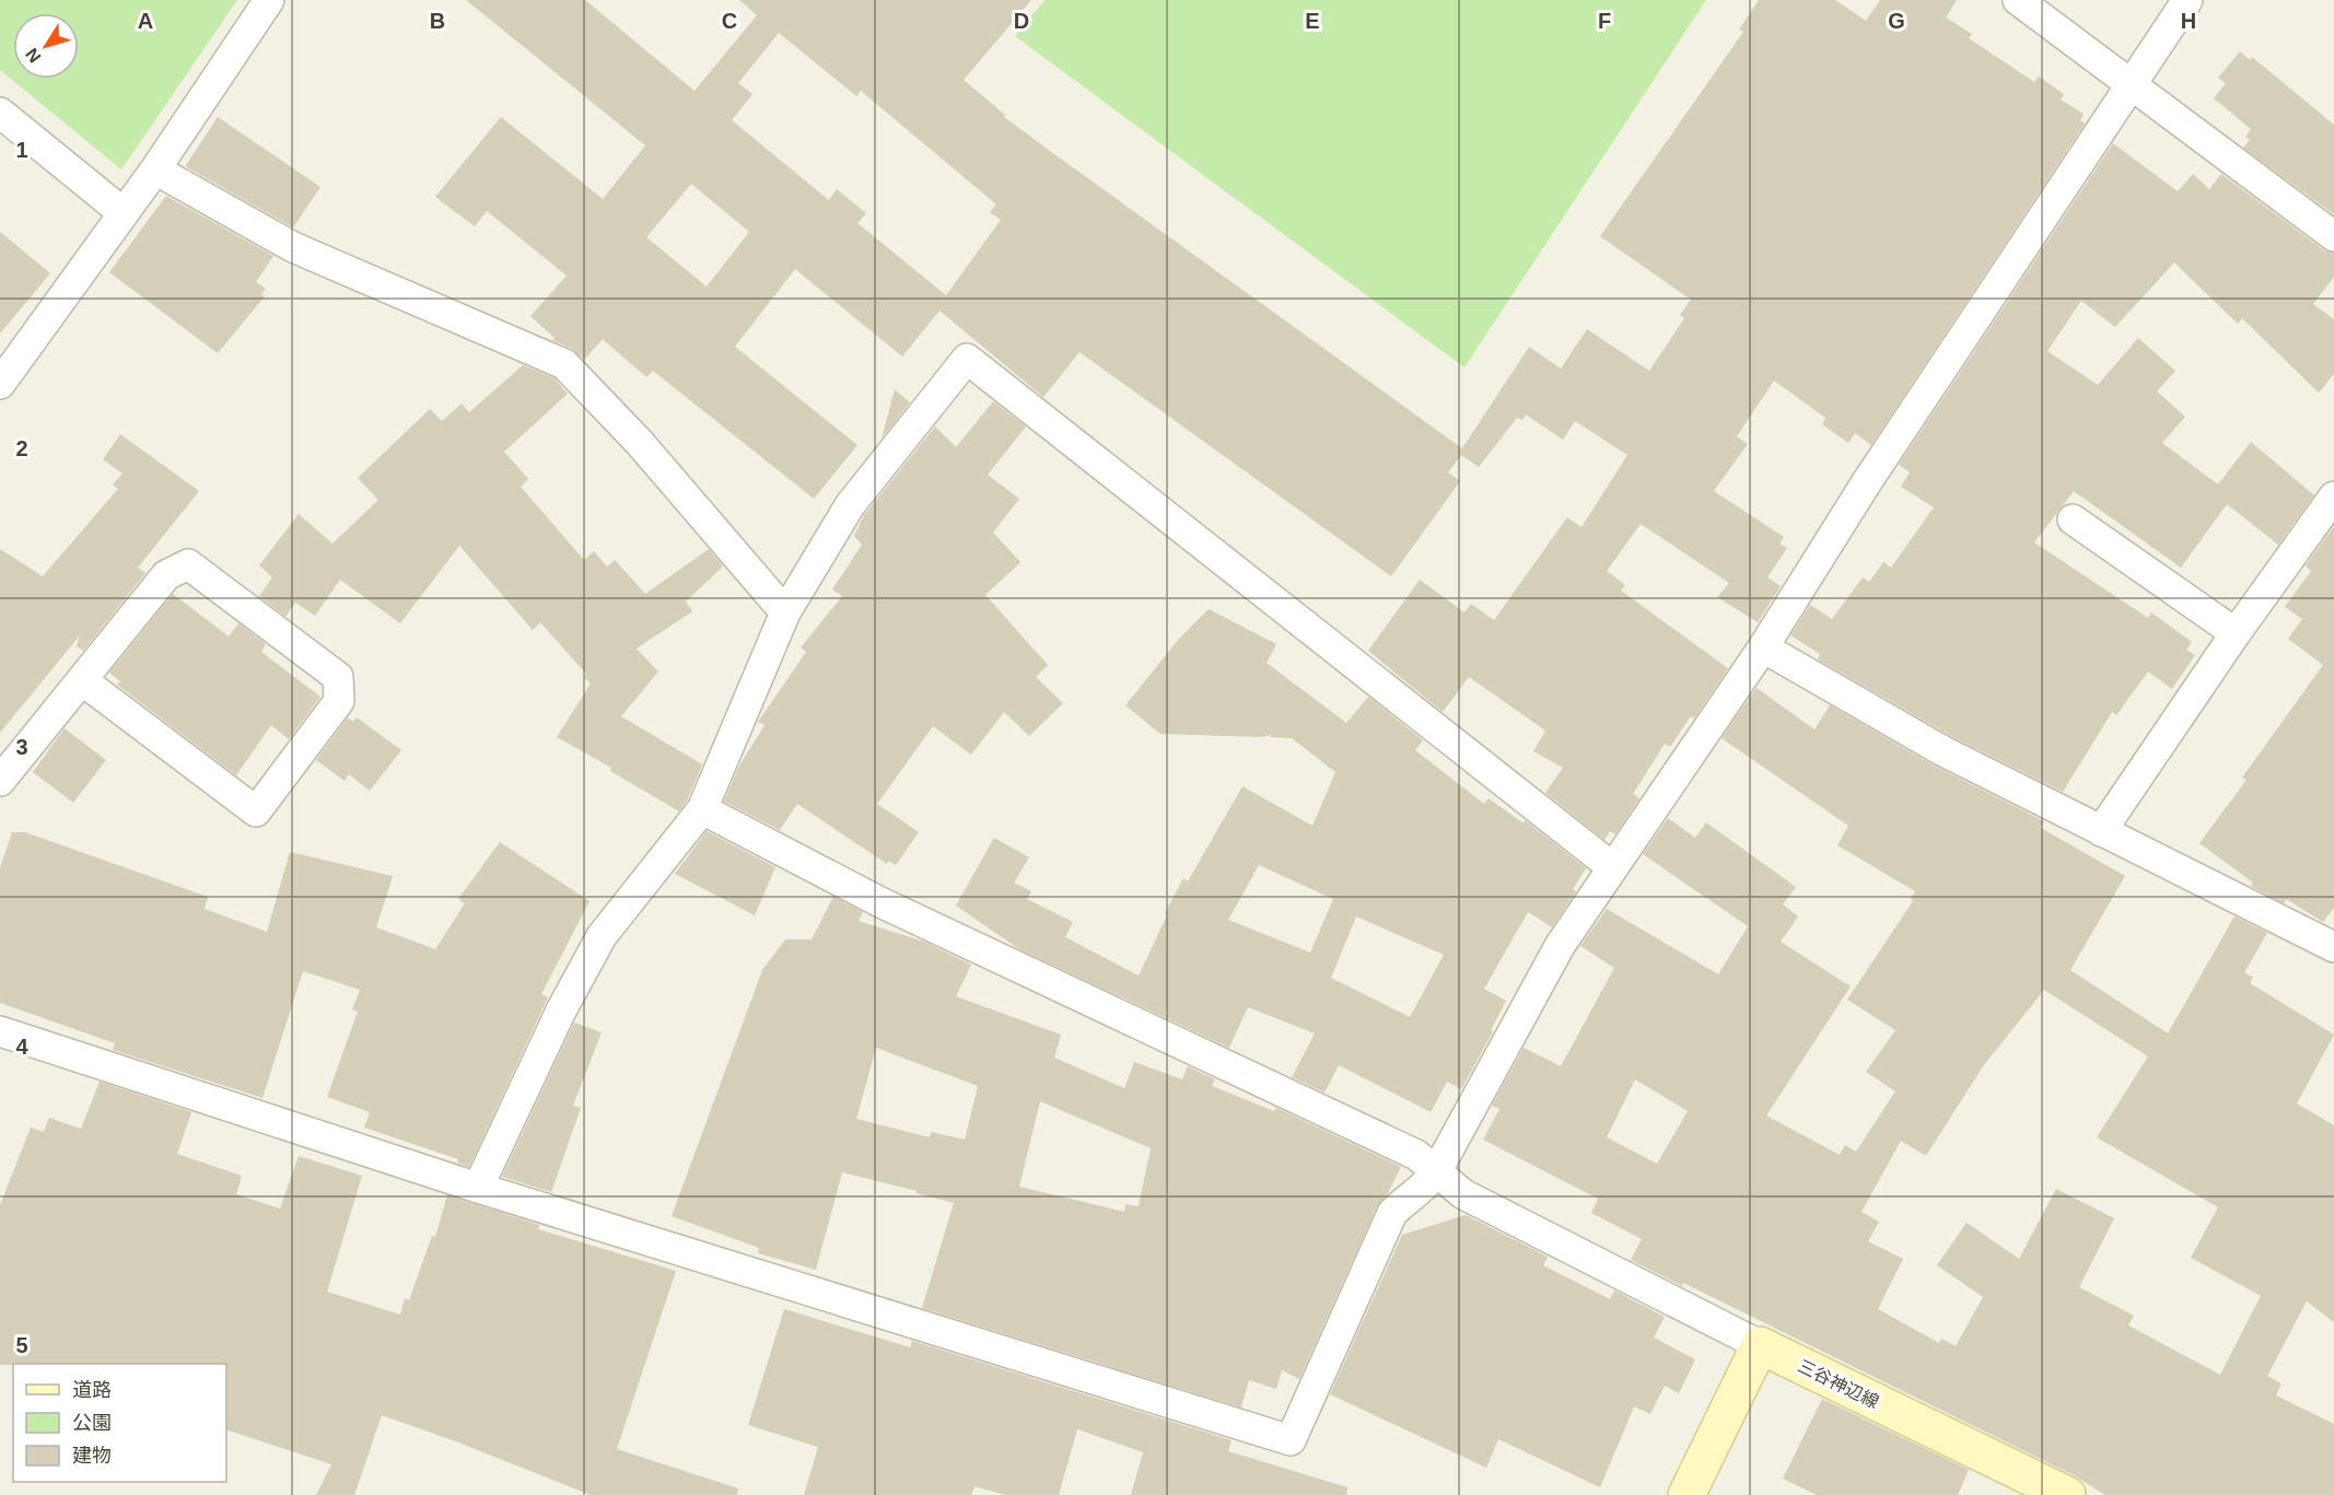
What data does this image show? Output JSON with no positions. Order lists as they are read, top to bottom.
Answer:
{
  "streets": {
    "main road": ["三谷神辺線"]
  },
  "legend": ["道路", "公園", "建物"],
  "north": "bottom left",
  "grid": {
    "columns": [
      "A",
      "B",
      "C",
      "D",
      "E",
      "F",
      "G",
      "H"
    ],
    "rows": [
      "1",
      "2",
      "3",
      "4",
      "5"
    ]
  }
}
